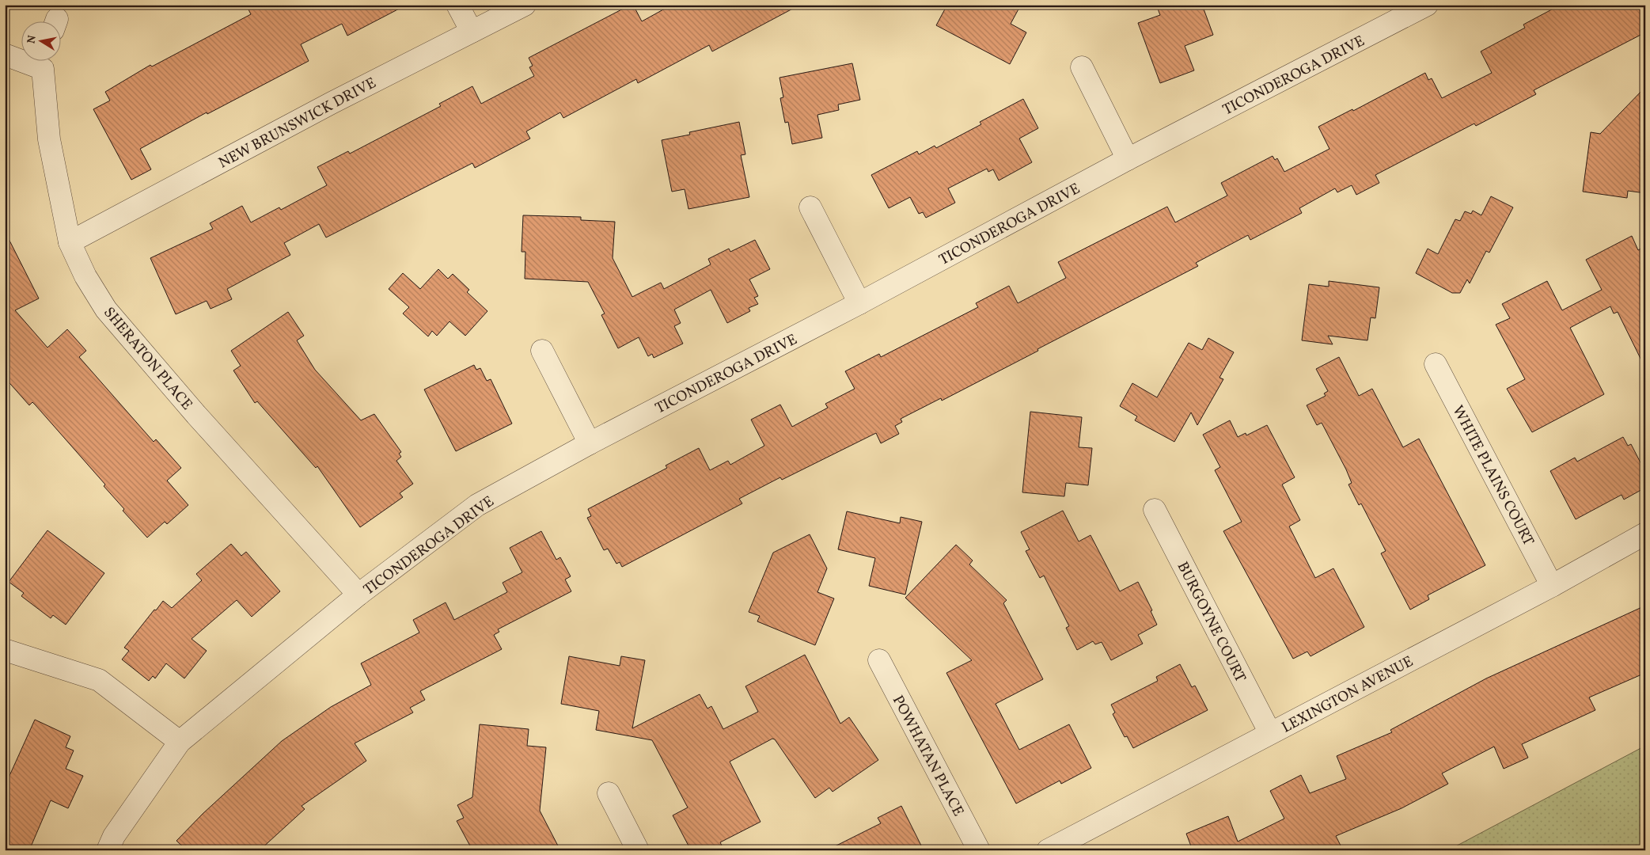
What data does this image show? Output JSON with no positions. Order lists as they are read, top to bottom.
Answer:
{
  "streets": {
    "street": [
      "TICONDEROGA DRIVE",
      "NEW BRUNSWICK DRIVE",
      "SHERATON PLACE",
      "WHITE PLAINS COURT",
      "BURGOYNE COURT",
      "LEXINGTON AVENUE",
      "POWHATAN PLACE"
    ]
  },
  "crossings": [
    ["TICONDEROGA DRIVE", "SHERATON PLACE"],
    ["NEW BRUNSWICK DRIVE", "SHERATON PLACE"],
    ["WHITE PLAINS COURT", "LEXINGTON AVENUE"],
    ["BURGOYNE COURT", "LEXINGTON AVENUE"]
  ],
  "north": "left"
}
